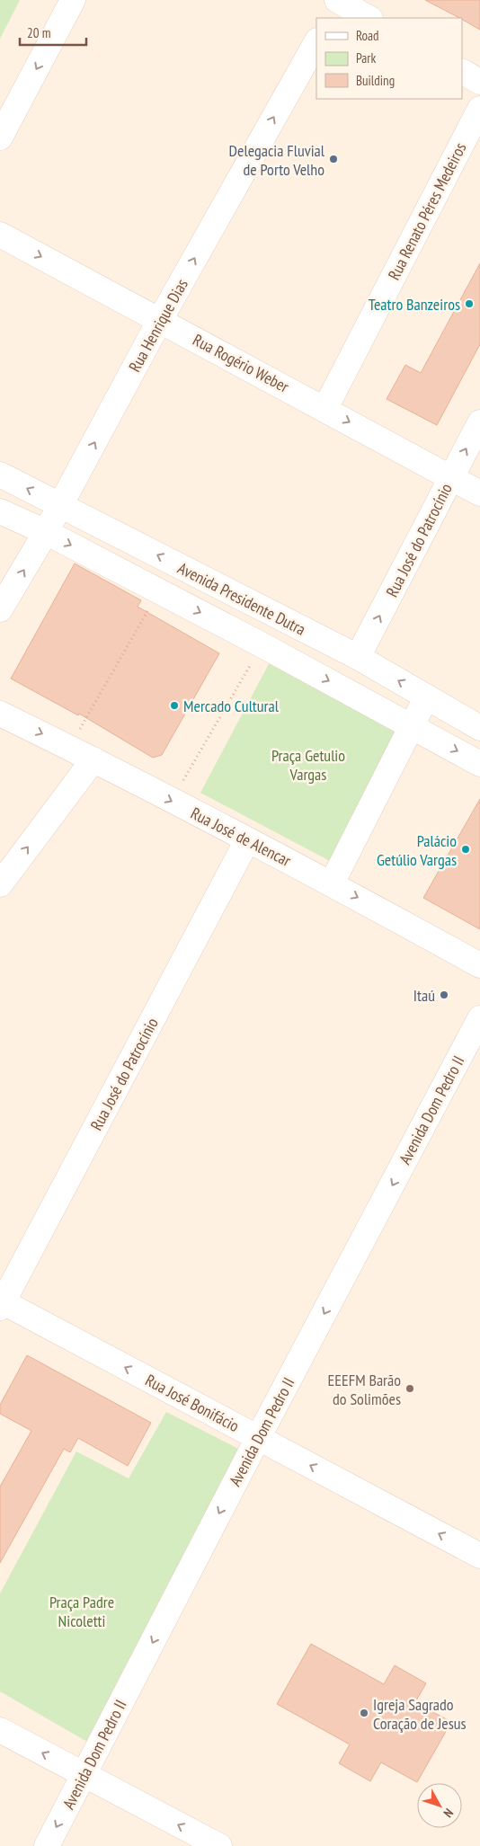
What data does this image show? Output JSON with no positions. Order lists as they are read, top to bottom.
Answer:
{
  "streets": {
    "street": [
      "Rua Renato Péres Medeiros",
      "Rua Henrique Dias",
      "Rua Rogério Weber",
      "Rua José do Patrocínio",
      "Avenida Presidente Dutra",
      "Rua José de Alencar",
      "Avenida Dom Pedro II",
      "Rua José Bonifácio"
    ]
  },
  "crossings": [
    ["Rua Renato Péres Medeiros", "Rua Rogério Weber"],
    ["Rua Henrique Dias", "Rua Rogério Weber"],
    ["Rua Henrique Dias", "Avenida Presidente Dutra"],
    ["Rua Rogério Weber", "Rua José do Patrocínio"],
    ["Rua José do Patrocínio", "Avenida Presidente Dutra"],
    ["Rua José do Patrocínio", "Rua José de Alencar"],
    ["Rua José do Patrocínio", "Rua José Bonifácio"],
    ["Avenida Dom Pedro II", "Rua José Bonifácio"]
  ],
  "one_way": [
    "Rua Henrique Dias",
    "Rua Rogério Weber",
    "Rua José de Alencar",
    "Avenida Dom Pedro II",
    "Rua José Bonifácio"
  ],
  "parks": ["Praça Getulio Vargas", "Praça Padre Nicoletti"],
  "places": [
    "Delegacia Fluvial de Porto Velho",
    "Teatro Banzeiros",
    "Mercado Cultural",
    "Palácio Getúlio Vargas",
    "Itaú",
    "EEEFM Barão do Solimões",
    "Igreja Sagrado Coração de Jesus"
  ],
  "legend": ["Road", "Park", "Building"],
  "scale_bar": "20 m",
  "north": "bottom right"
}
